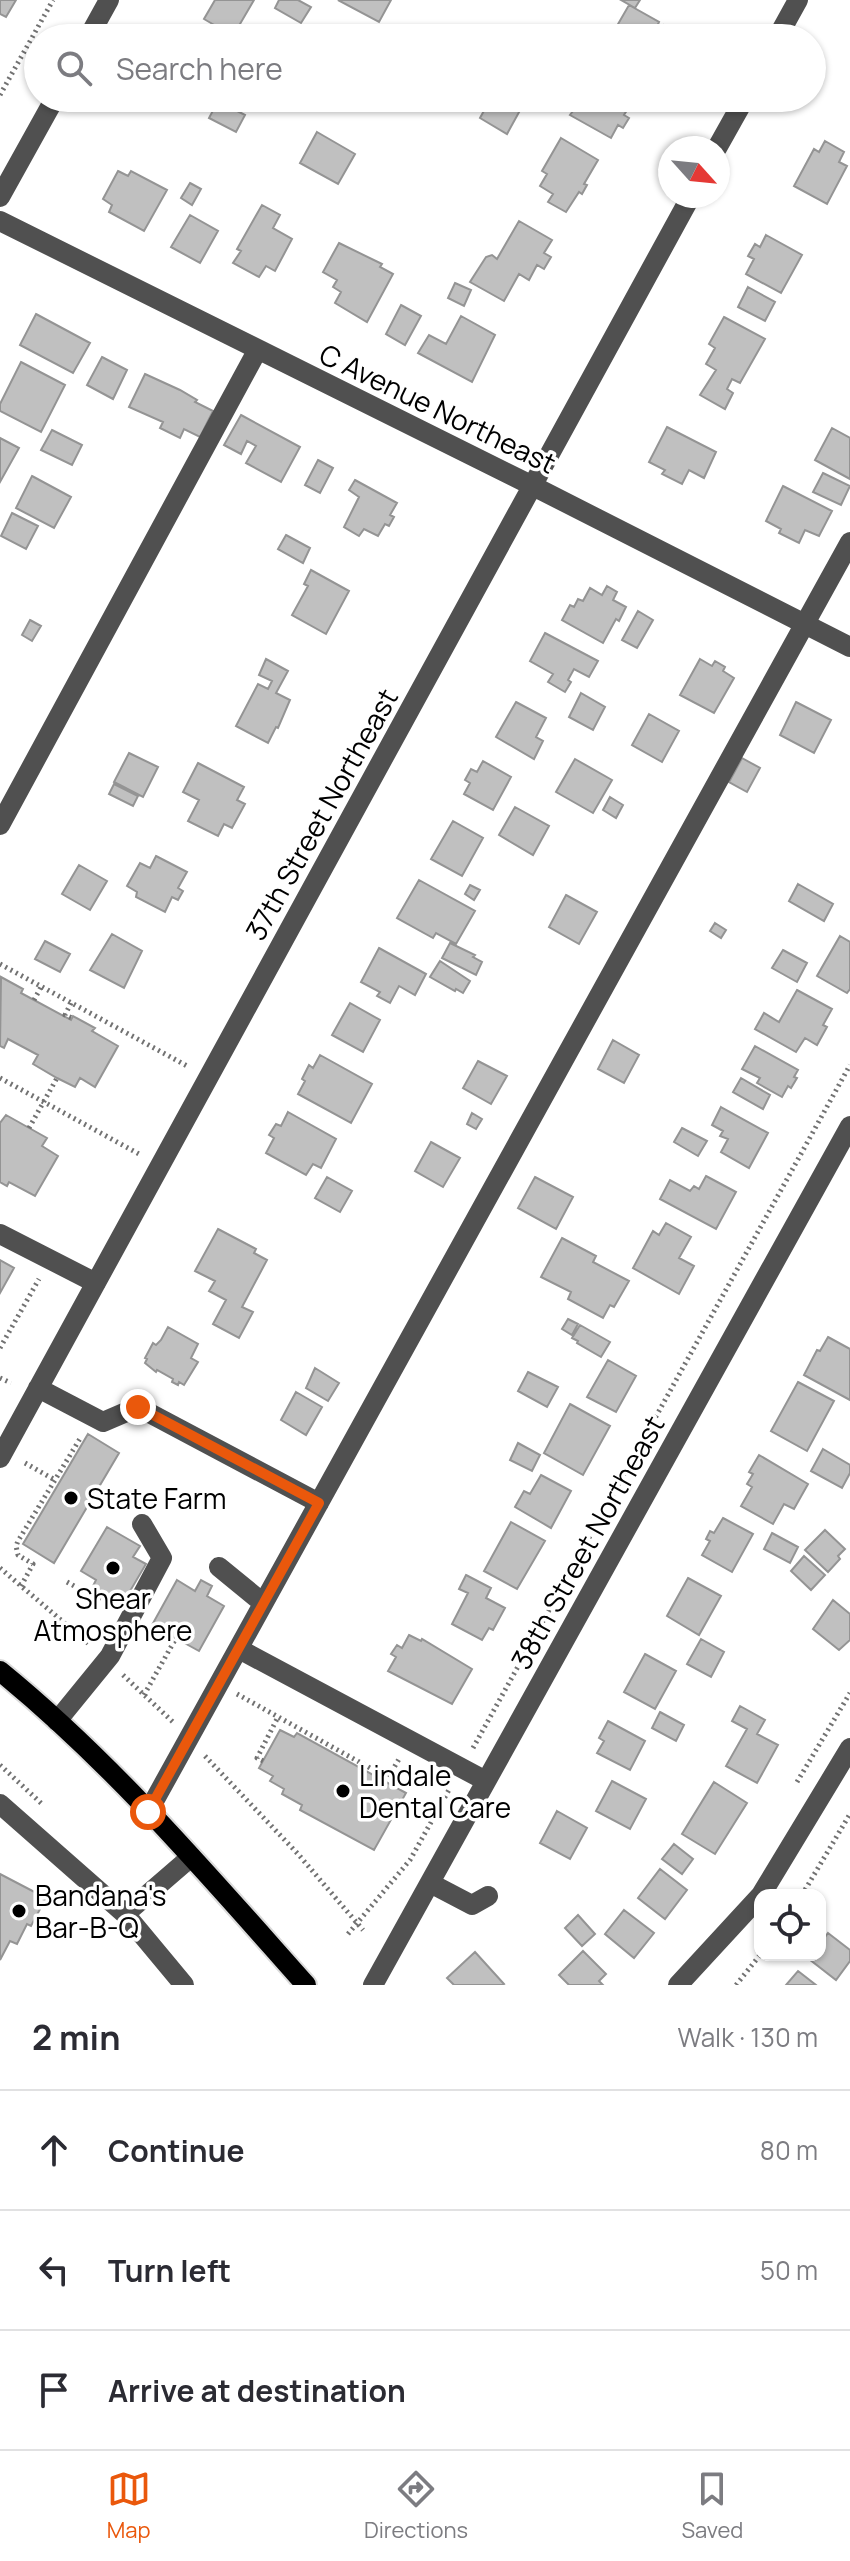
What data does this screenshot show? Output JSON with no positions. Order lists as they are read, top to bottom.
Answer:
{
  "streets": {
    "street": ["C Avenue Northeast", "37th Street Northeast", "38th Street Northeast"]
  },
  "crossings": [
    ["C Avenue Northeast", "37th Street Northeast"]
  ],
  "places": [
    "State Farm",
    "Shear Atmosphere",
    "Lindale Dental Care",
    "Bandana's Bar-B-Q"
  ],
  "north": "bottom right",
  "page": {
    "search": "Search here",
    "heading": ["2 min", "Walk · 130 m"],
    "list": [
      ["Continue", "80 m"],
      ["Turn left", "50 m"],
      "Arrive at destination"
    ],
    "nav": ["Map", "Directions", "Saved"]
  }
}
